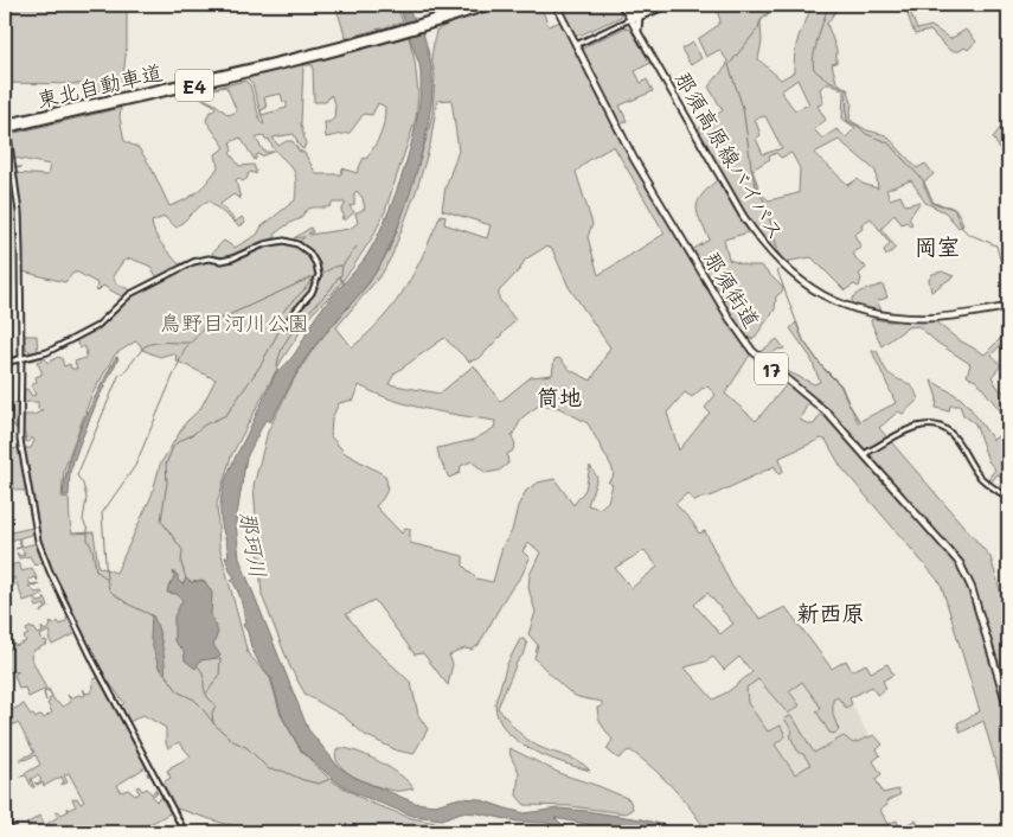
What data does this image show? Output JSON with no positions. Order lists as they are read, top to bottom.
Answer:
{
  "streets": {
    "highway": ["東北自動車道", "E4"],
    "main road": ["那須高原線バイパス", "那須街道", "17"]
  },
  "districts": ["岡室", "筒地", "新西原"],
  "water": ["那珂川"],
  "parks": ["鳥野目河川公園"]
}
